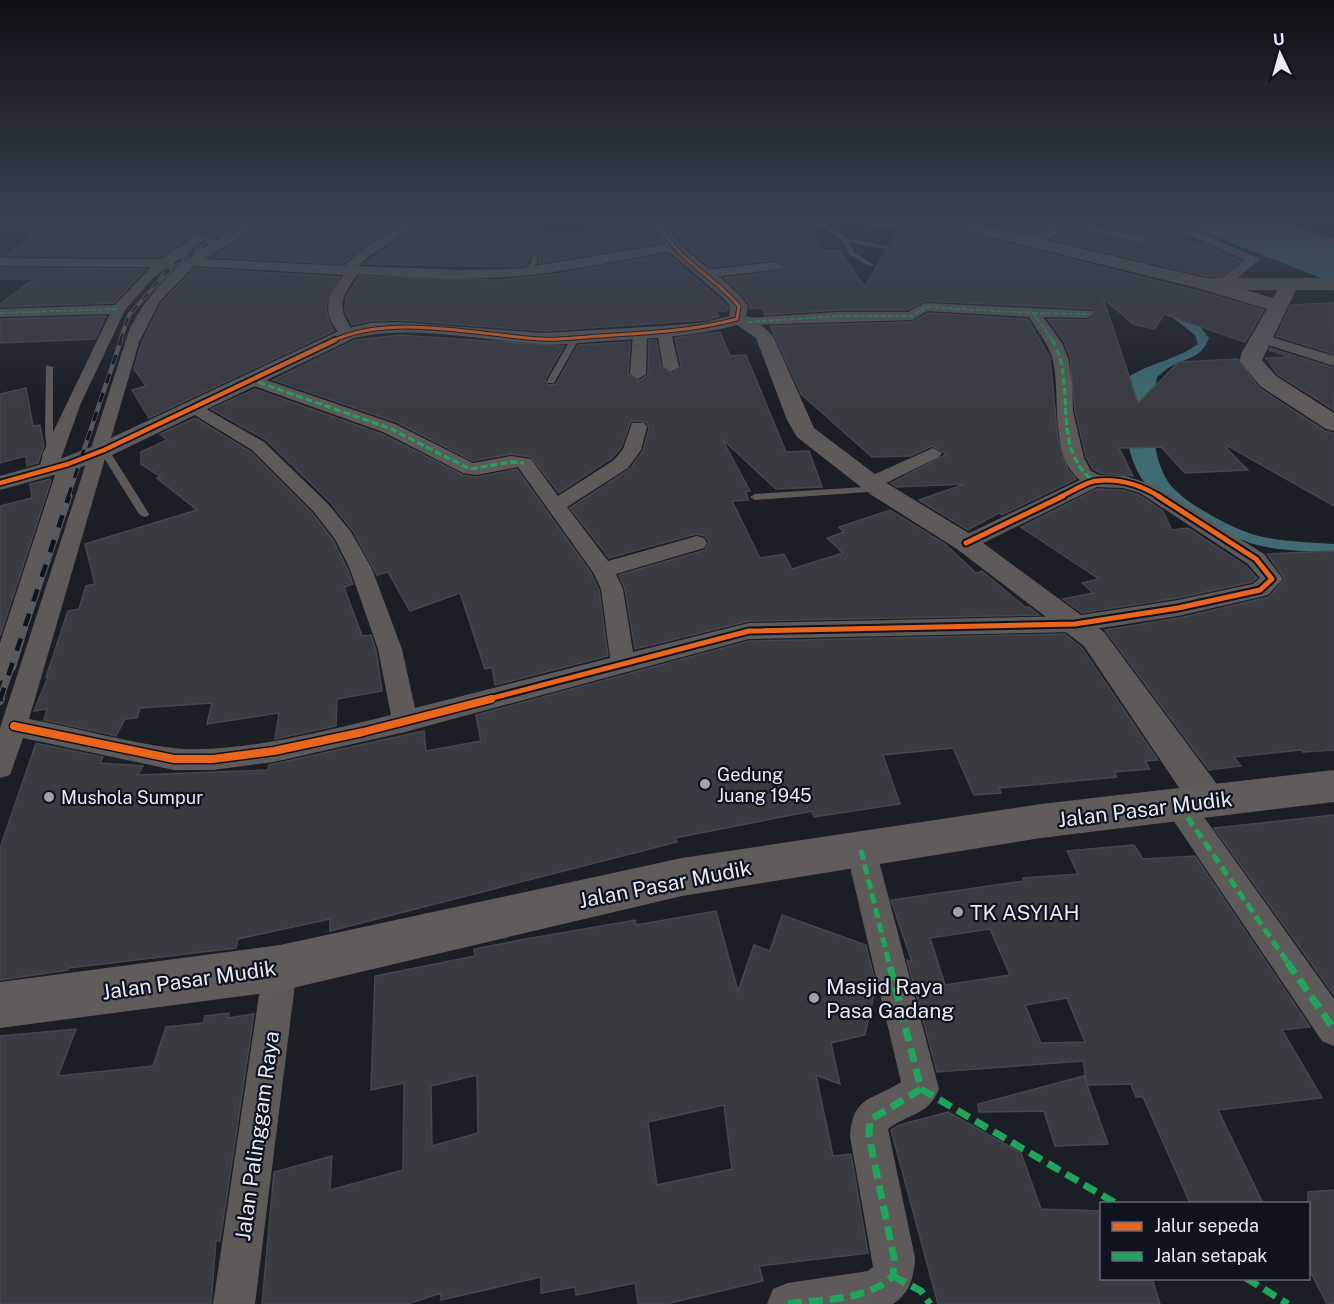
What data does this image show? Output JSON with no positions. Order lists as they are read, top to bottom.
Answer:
{
  "streets": {
    "main road": ["Jalan Pasar Mudik"],
    "street": ["Jalan Palinggam Raya"]
  },
  "crossings": [
    ["Jalan Pasar Mudik", "Jalan Palinggam Raya"]
  ],
  "places": [
    "Gedung Juang 1945",
    "Mushola Sumpur",
    "TK ASYIAH",
    "Masjid Raya Pasa Gadang"
  ],
  "legend": ["Jalur sepeda", "Jalan setapak"],
  "north": "top"
}
